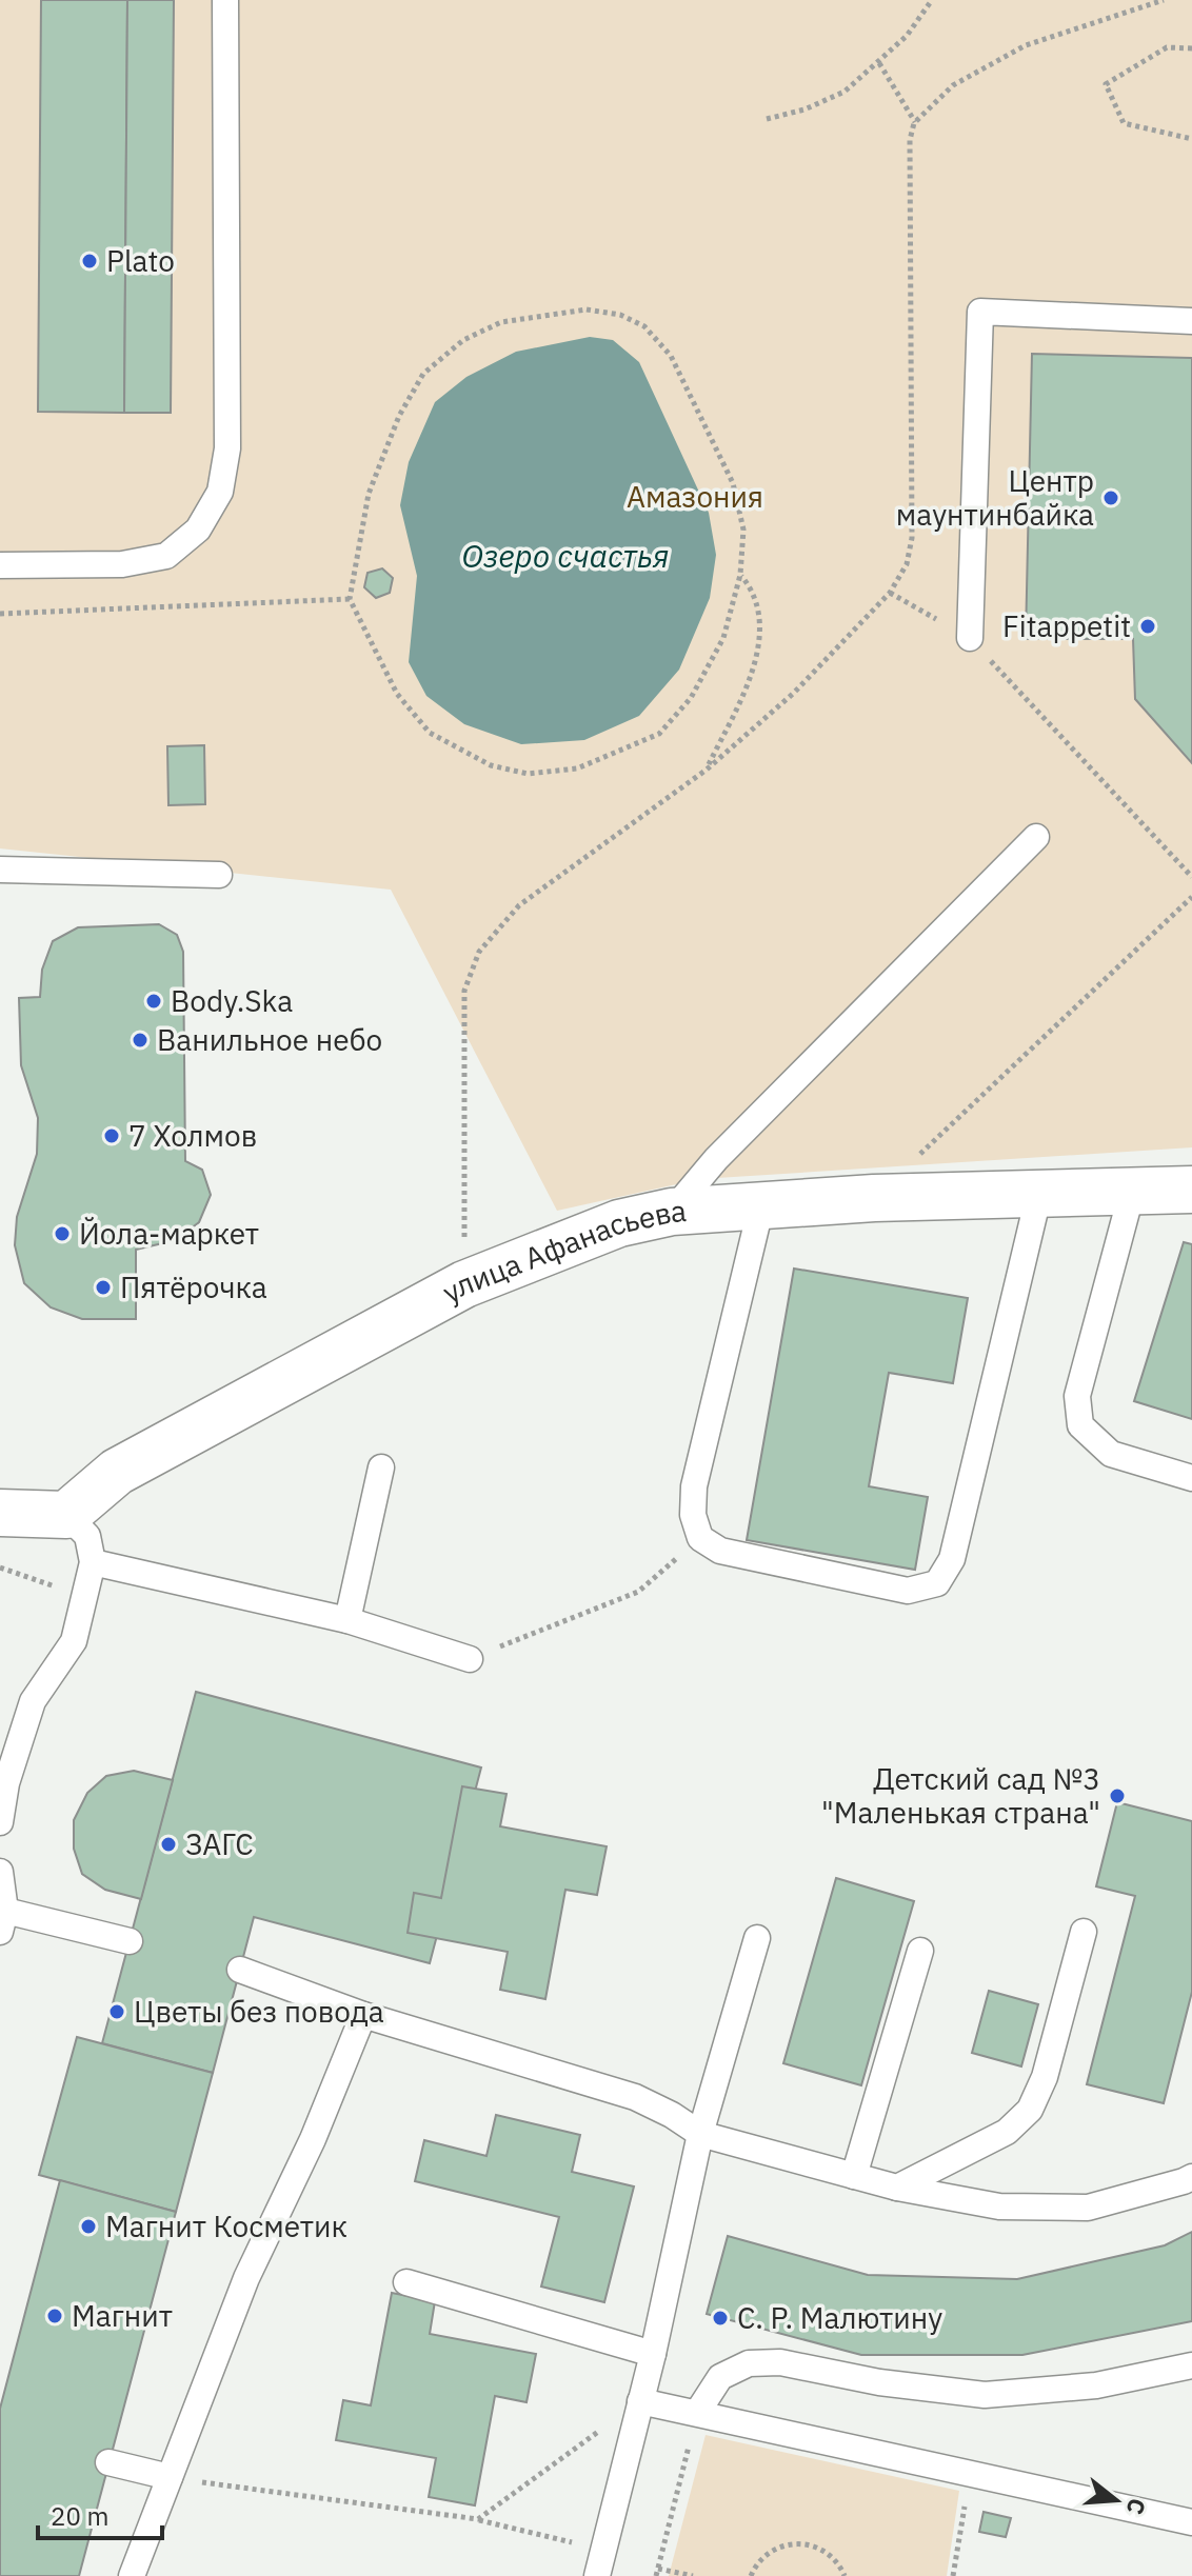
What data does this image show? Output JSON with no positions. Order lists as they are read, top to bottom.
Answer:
{
  "streets": {
    "street": ["улица Афанасьева"]
  },
  "water": ["Озеро счастья"],
  "parks": ["Амазония"],
  "places": [
    "Plato",
    "Центр маунтинбайка",
    "Fitappetit",
    "Body.Ska",
    "Ванильное небо",
    "7 Холмов",
    "Йола-маркет",
    "Пятёрочка",
    "Детский сад №3 \"Маленькая страна\"",
    "ЗАГС",
    "Цветы без повода",
    "Магнит Косметик",
    "Магнит",
    "С. Р. Малютину"
  ],
  "scale_bar": "20 m",
  "north": "right"
}
